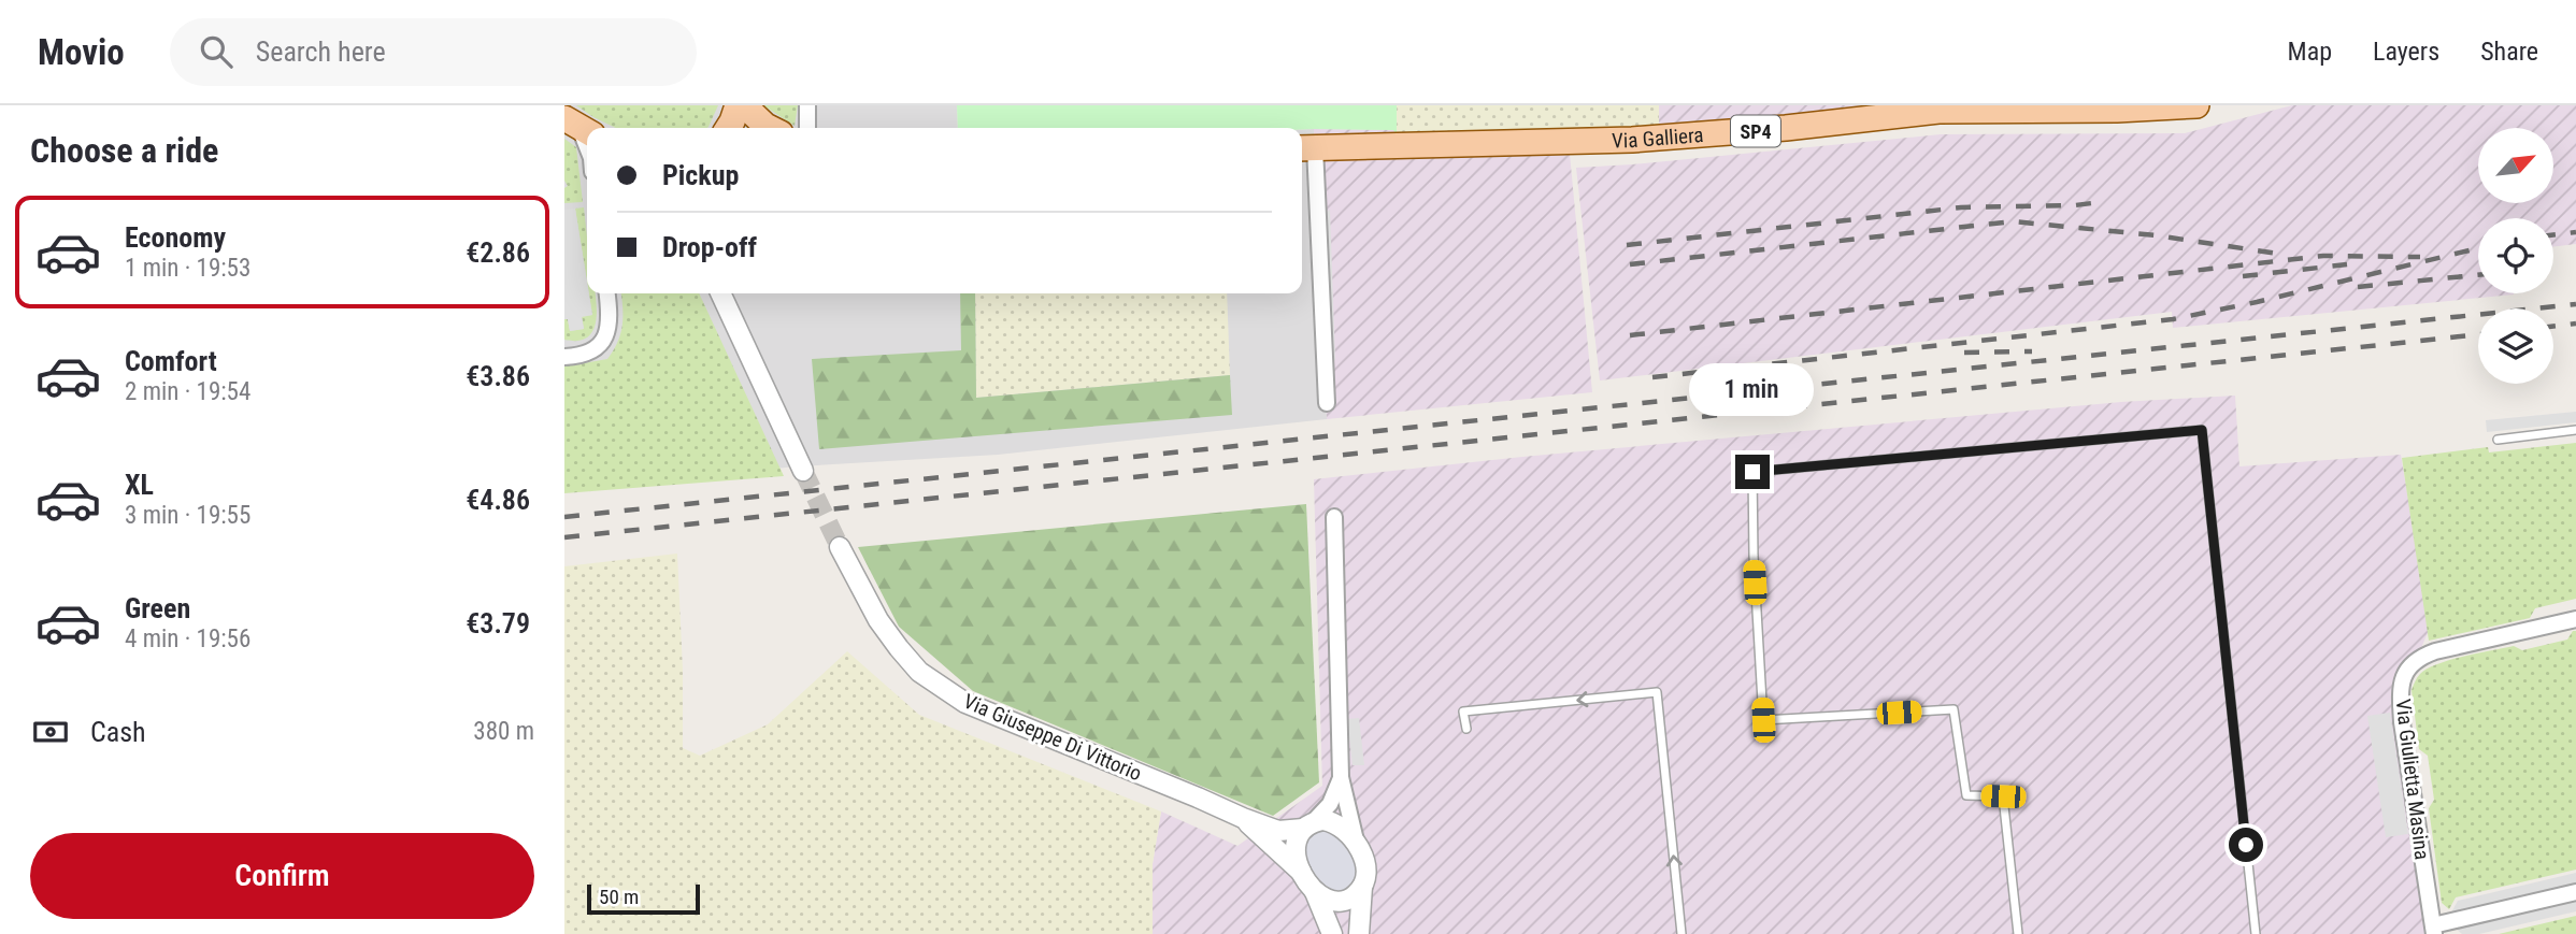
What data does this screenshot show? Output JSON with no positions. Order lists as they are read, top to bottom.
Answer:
{
  "streets": {
    "main road": ["SP4", "Via Galliera"],
    "street": ["Via Giuseppe Di Vittorio", "Via Giulietta Masina"]
  },
  "scale_bar": "50 m",
  "north": "top right",
  "page": {
    "header": "Movio",
    "search": "Search here",
    "nav": ["Map", "Layers", "Share"],
    "heading": "Choose a ride",
    "banner": ["Pickup", "Drop-off"],
    "list": [
      {
        "name": "Economy",
        "note": "1 min · 19:53",
        "value": "€2.86"
      },
      {
        "name": "Comfort",
        "note": "2 min · 19:54",
        "value": "€3.86"
      },
      {
        "name": "XL",
        "note": "3 min · 19:55",
        "value": "€4.86"
      },
      {
        "name": "Green",
        "note": "4 min · 19:56",
        "value": "€3.79"
      }
    ],
    "bubble": "1 min",
    "pay": ["Cash", "380 m"],
    "buttons": "Confirm",
    "scale": "50 m"
  }
}
